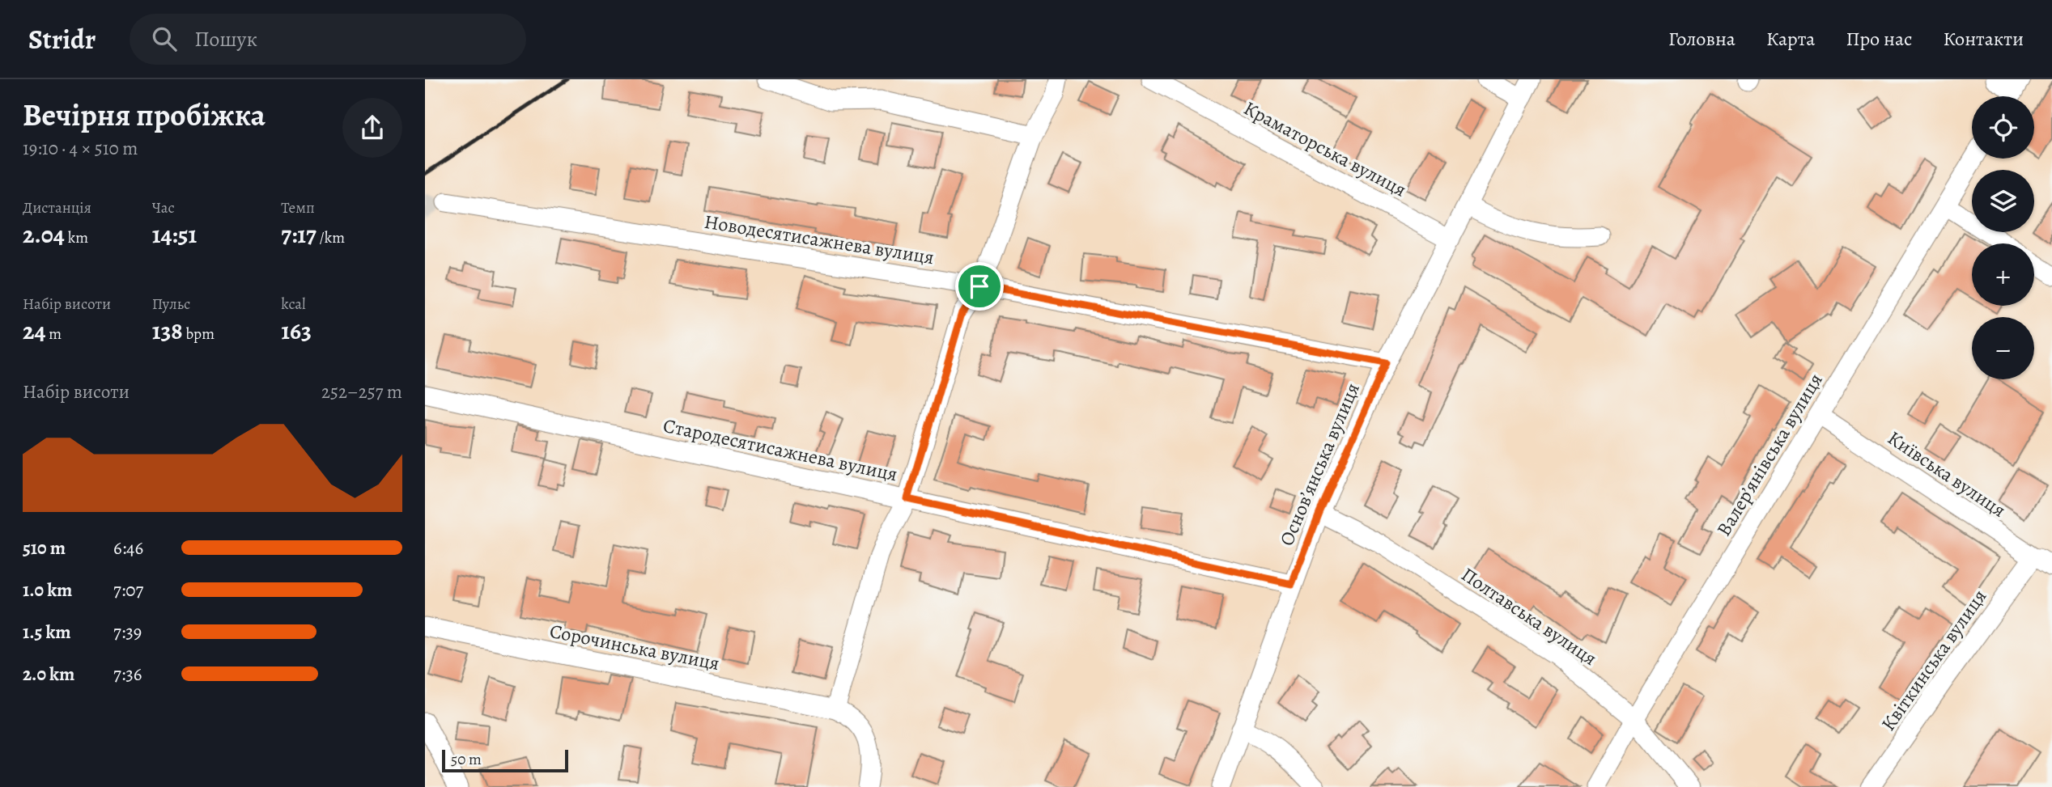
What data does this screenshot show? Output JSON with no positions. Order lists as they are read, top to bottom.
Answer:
{
  "streets": {
    "street": [
      "Краматорська вулиця",
      "Новодесятисажнева вулиця",
      "Стародесятисажнева вулиця",
      "Валер’янівська вулиця",
      "Основ’янська вулиця",
      "Київська вулиця",
      "Полтавська вулиця",
      "Сорочинська вулиця",
      "Квіткинська вулиця"
    ]
  },
  "crossings": [
    ["Краматорська вулиця", "Основ’янська вулиця"],
    ["Новодесятисажнева вулиця", "Основ’янська вулиця"],
    ["Стародесятисажнева вулиця", "Основ’янська вулиця"],
    ["Валер’янівська вулиця", "Київська вулиця"],
    ["Валер’янівська вулиця", "Полтавська вулиця"],
    ["Основ’янська вулиця", "Полтавська вулиця"],
    ["Київська вулиця", "Квіткинська вулиця"]
  ],
  "scale_bar": "50 m",
  "page": {
    "header": "Stridr",
    "search": "Пошук",
    "nav": [
      "Головна",
      "Карта",
      "Про нас",
      "Контакти"
    ],
    "heading": ["Вечірня пробіжка", "19:10 · 4 × 510 m"],
    "map_buttons": ["+", "−"],
    "stats": [
      ["Дистанція", "2.04 km"],
      ["Час", "14:51"],
      ["Темп", "7:17 /km"],
      ["Набір висоти", "24 m"],
      ["Пульс", "138 bpm"],
      ["kcal", "163"]
    ],
    "chart": ["Набір висоти", "252–257 m"],
    "list": [
      {
        "name": "510 m",
        "note": "6:46"
      },
      {
        "name": "1.0 km",
        "note": "7:07"
      },
      {
        "name": "1.5 km",
        "note": "7:39"
      },
      {
        "name": "2.0 km",
        "note": "7:36"
      }
    ],
    "scale": "50 m"
  }
}
